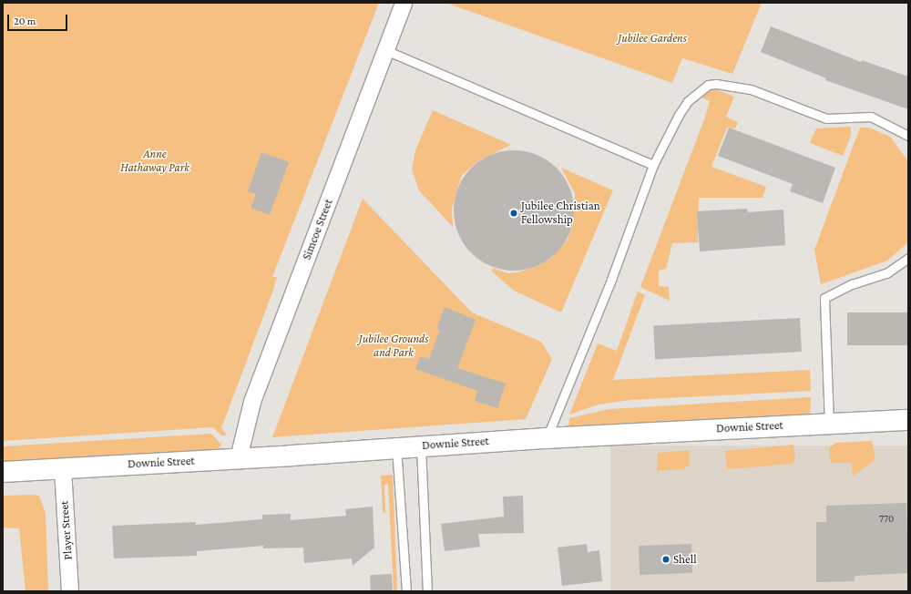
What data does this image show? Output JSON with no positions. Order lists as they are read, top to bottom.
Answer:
{
  "streets": {
    "main road": ["Downie Street"],
    "street": ["Simcoe Street", "Player Street"]
  },
  "crossings": [
    ["Simcoe Street", "Downie Street"],
    ["Downie Street", "Player Street"]
  ],
  "parks": ["Jubilee Gardens", "Anne Hathaway Park", "Jubilee Grounds and Park"],
  "places": ["Jubilee Christian Fellowship", "Shell"],
  "house_numbers": ["770"],
  "scale_bar": "20 m"
}
